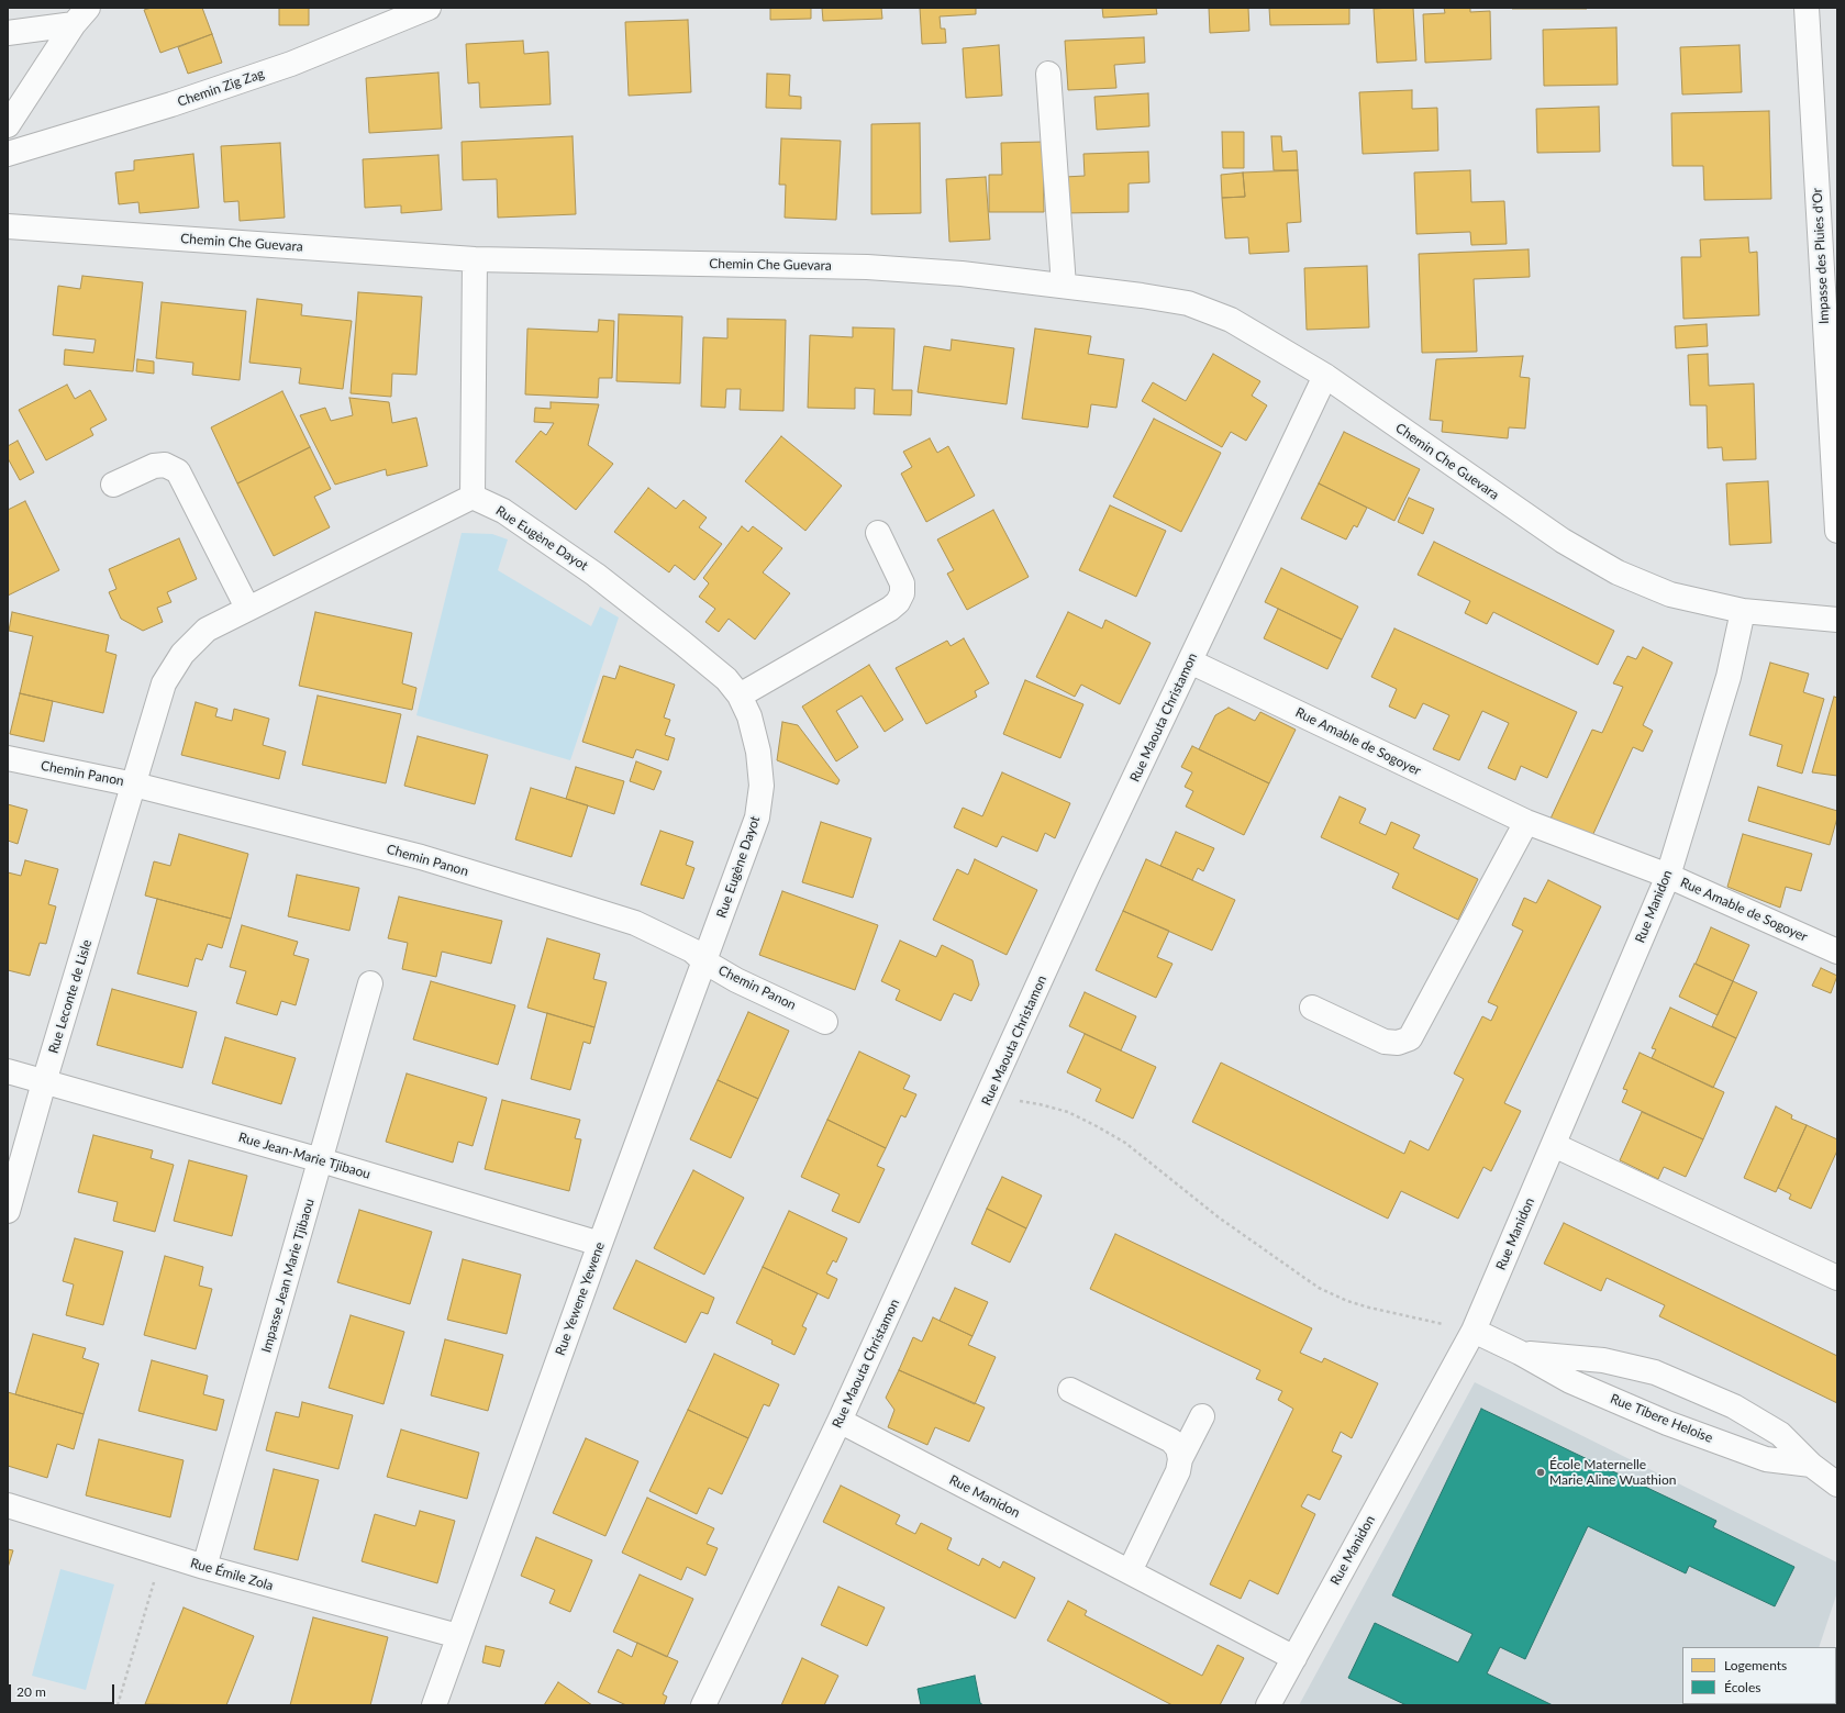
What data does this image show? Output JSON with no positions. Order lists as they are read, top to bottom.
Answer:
{
  "streets": {
    "street": [
      "Chemin Zig Zag",
      "Chemin Che Guevara",
      "Impasse des Pluies d'Or",
      "Rue Eugène Dayot",
      "Rue Maouta Christamon",
      "Rue Amable de Sogoyer",
      "Chemin Panon",
      "Rue Manidon",
      "Rue Leconte de Lisle",
      "Rue Jean-Marie Tjibaou",
      "Impasse Jean Marie Tjibaou",
      "Rue Yewene Yewene",
      "Rue Tibere Heloise",
      "Rue Émile Zola"
    ]
  },
  "crossings": [
    ["Chemin Che Guevara", "Rue Maouta Christamon"],
    ["Chemin Che Guevara", "Rue Manidon"],
    ["Rue Eugène Dayot", "Chemin Panon"],
    ["Rue Eugène Dayot", "Rue Yewene Yewene"],
    ["Rue Maouta Christamon", "Rue Amable de Sogoyer"],
    ["Rue Maouta Christamon", "Rue Manidon"],
    ["Rue Amable de Sogoyer", "Rue Manidon"],
    ["Chemin Panon", "Rue Leconte de Lisle"],
    ["Chemin Panon", "Rue Yewene Yewene"],
    ["Rue Manidon", "Rue Tibere Heloise"],
    ["Rue Leconte de Lisle", "Rue Jean-Marie Tjibaou"],
    ["Rue Jean-Marie Tjibaou", "Impasse Jean Marie Tjibaou"],
    ["Rue Jean-Marie Tjibaou", "Rue Yewene Yewene"],
    ["Impasse Jean Marie Tjibaou", "Rue Émile Zola"],
    ["Rue Yewene Yewene", "Rue Émile Zola"]
  ],
  "places": ["École Maternelle Marie Aline Wuathion"],
  "legend": ["Logements", "Écoles"],
  "scale_bar": "20 m"
}
